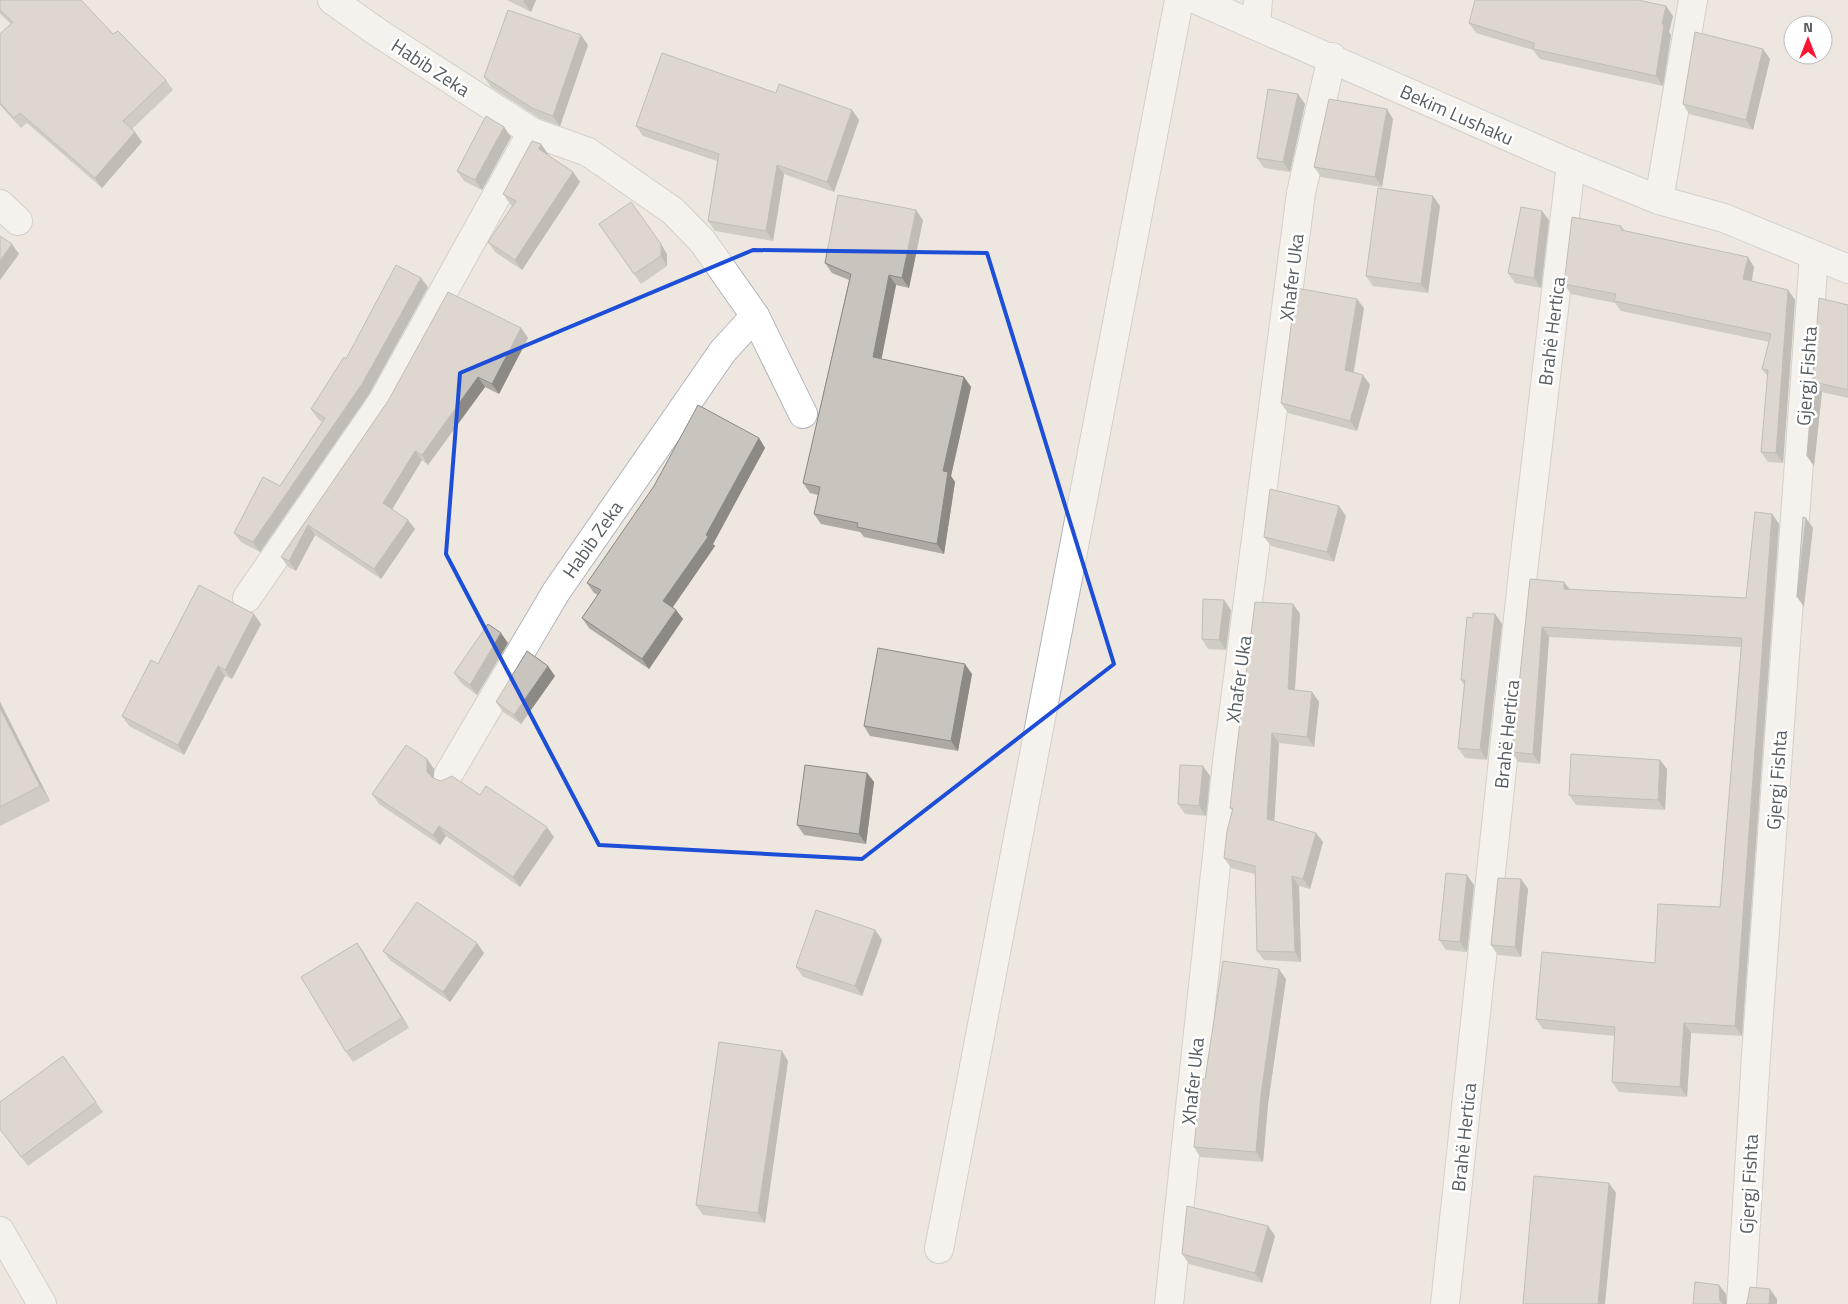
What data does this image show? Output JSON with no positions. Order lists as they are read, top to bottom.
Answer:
{
  "streets": {
    "street": [
      "Habib Zeka",
      "Bekim Lushaku",
      "Xhafer Uka",
      "Brahë Hertica",
      "Gjergj Fishta"
    ]
  },
  "crossings": [
    ["Bekim Lushaku", "Xhafer Uka"],
    ["Bekim Lushaku", "Brahë Hertica"],
    ["Bekim Lushaku", "Gjergj Fishta"]
  ],
  "north": "top"
}
